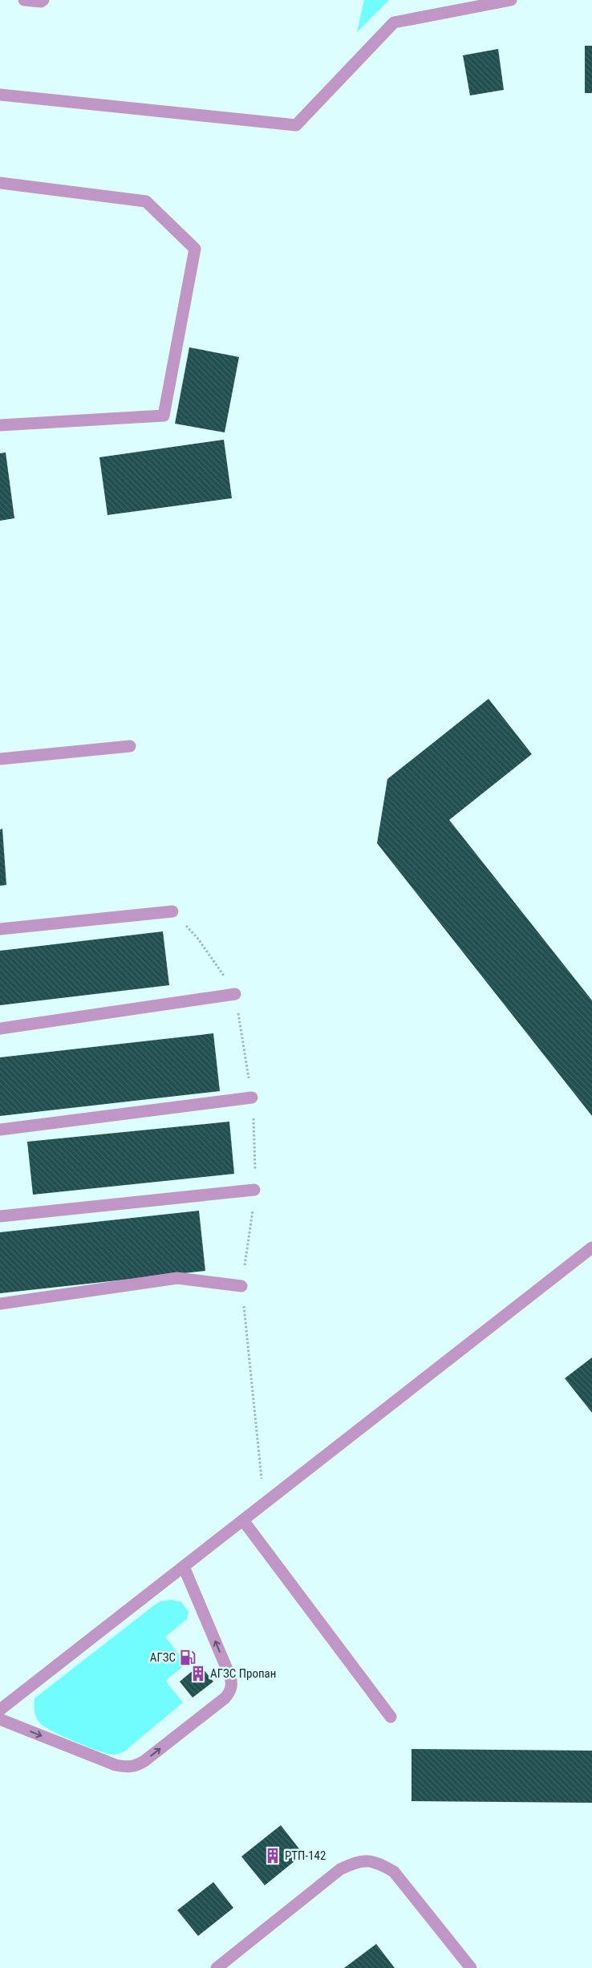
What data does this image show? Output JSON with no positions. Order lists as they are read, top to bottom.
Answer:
{
  "places": {
    "fuel station": ["АГЗС"],
    "building": ["АГЗС Пропан", "РТП-142"]
  }
}
